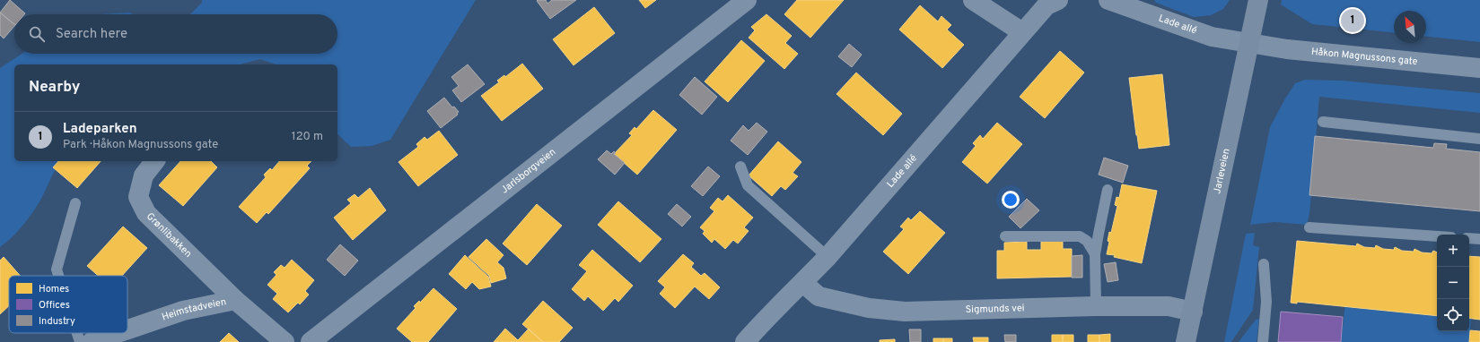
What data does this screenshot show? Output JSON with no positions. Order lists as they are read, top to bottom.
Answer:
{
  "streets": {
    "main road": ["Jarleveien"],
    "street": [
      "Lade allé",
      "Håkon Magnussons gate",
      "Jarlsborgveien",
      "Grønlibakken",
      "Sigmunds vei",
      "Heimstadveien"
    ]
  },
  "crossings": [
    ["Lade allé", "Håkon Magnussons gate"],
    ["Lade allé", "Jarleveien"],
    ["Lade allé", "Sigmunds vei"],
    ["Håkon Magnussons gate", "Jarleveien"],
    ["Jarleveien", "Sigmunds vei"],
    ["Grønlibakken", "Heimstadveien"]
  ],
  "legend": ["Homes", "Offices", "Industry"],
  "north": "top left",
  "page": {
    "pins": "1",
    "search": "Search here",
    "heading": "Nearby",
    "list": [
      {
        "mark": "1",
        "name": "Ladeparken",
        "note": "Park · Håkon Magnussons gate",
        "value": "120 m"
      }
    ],
    "map_buttons": ["+", "−"]
  }
}
